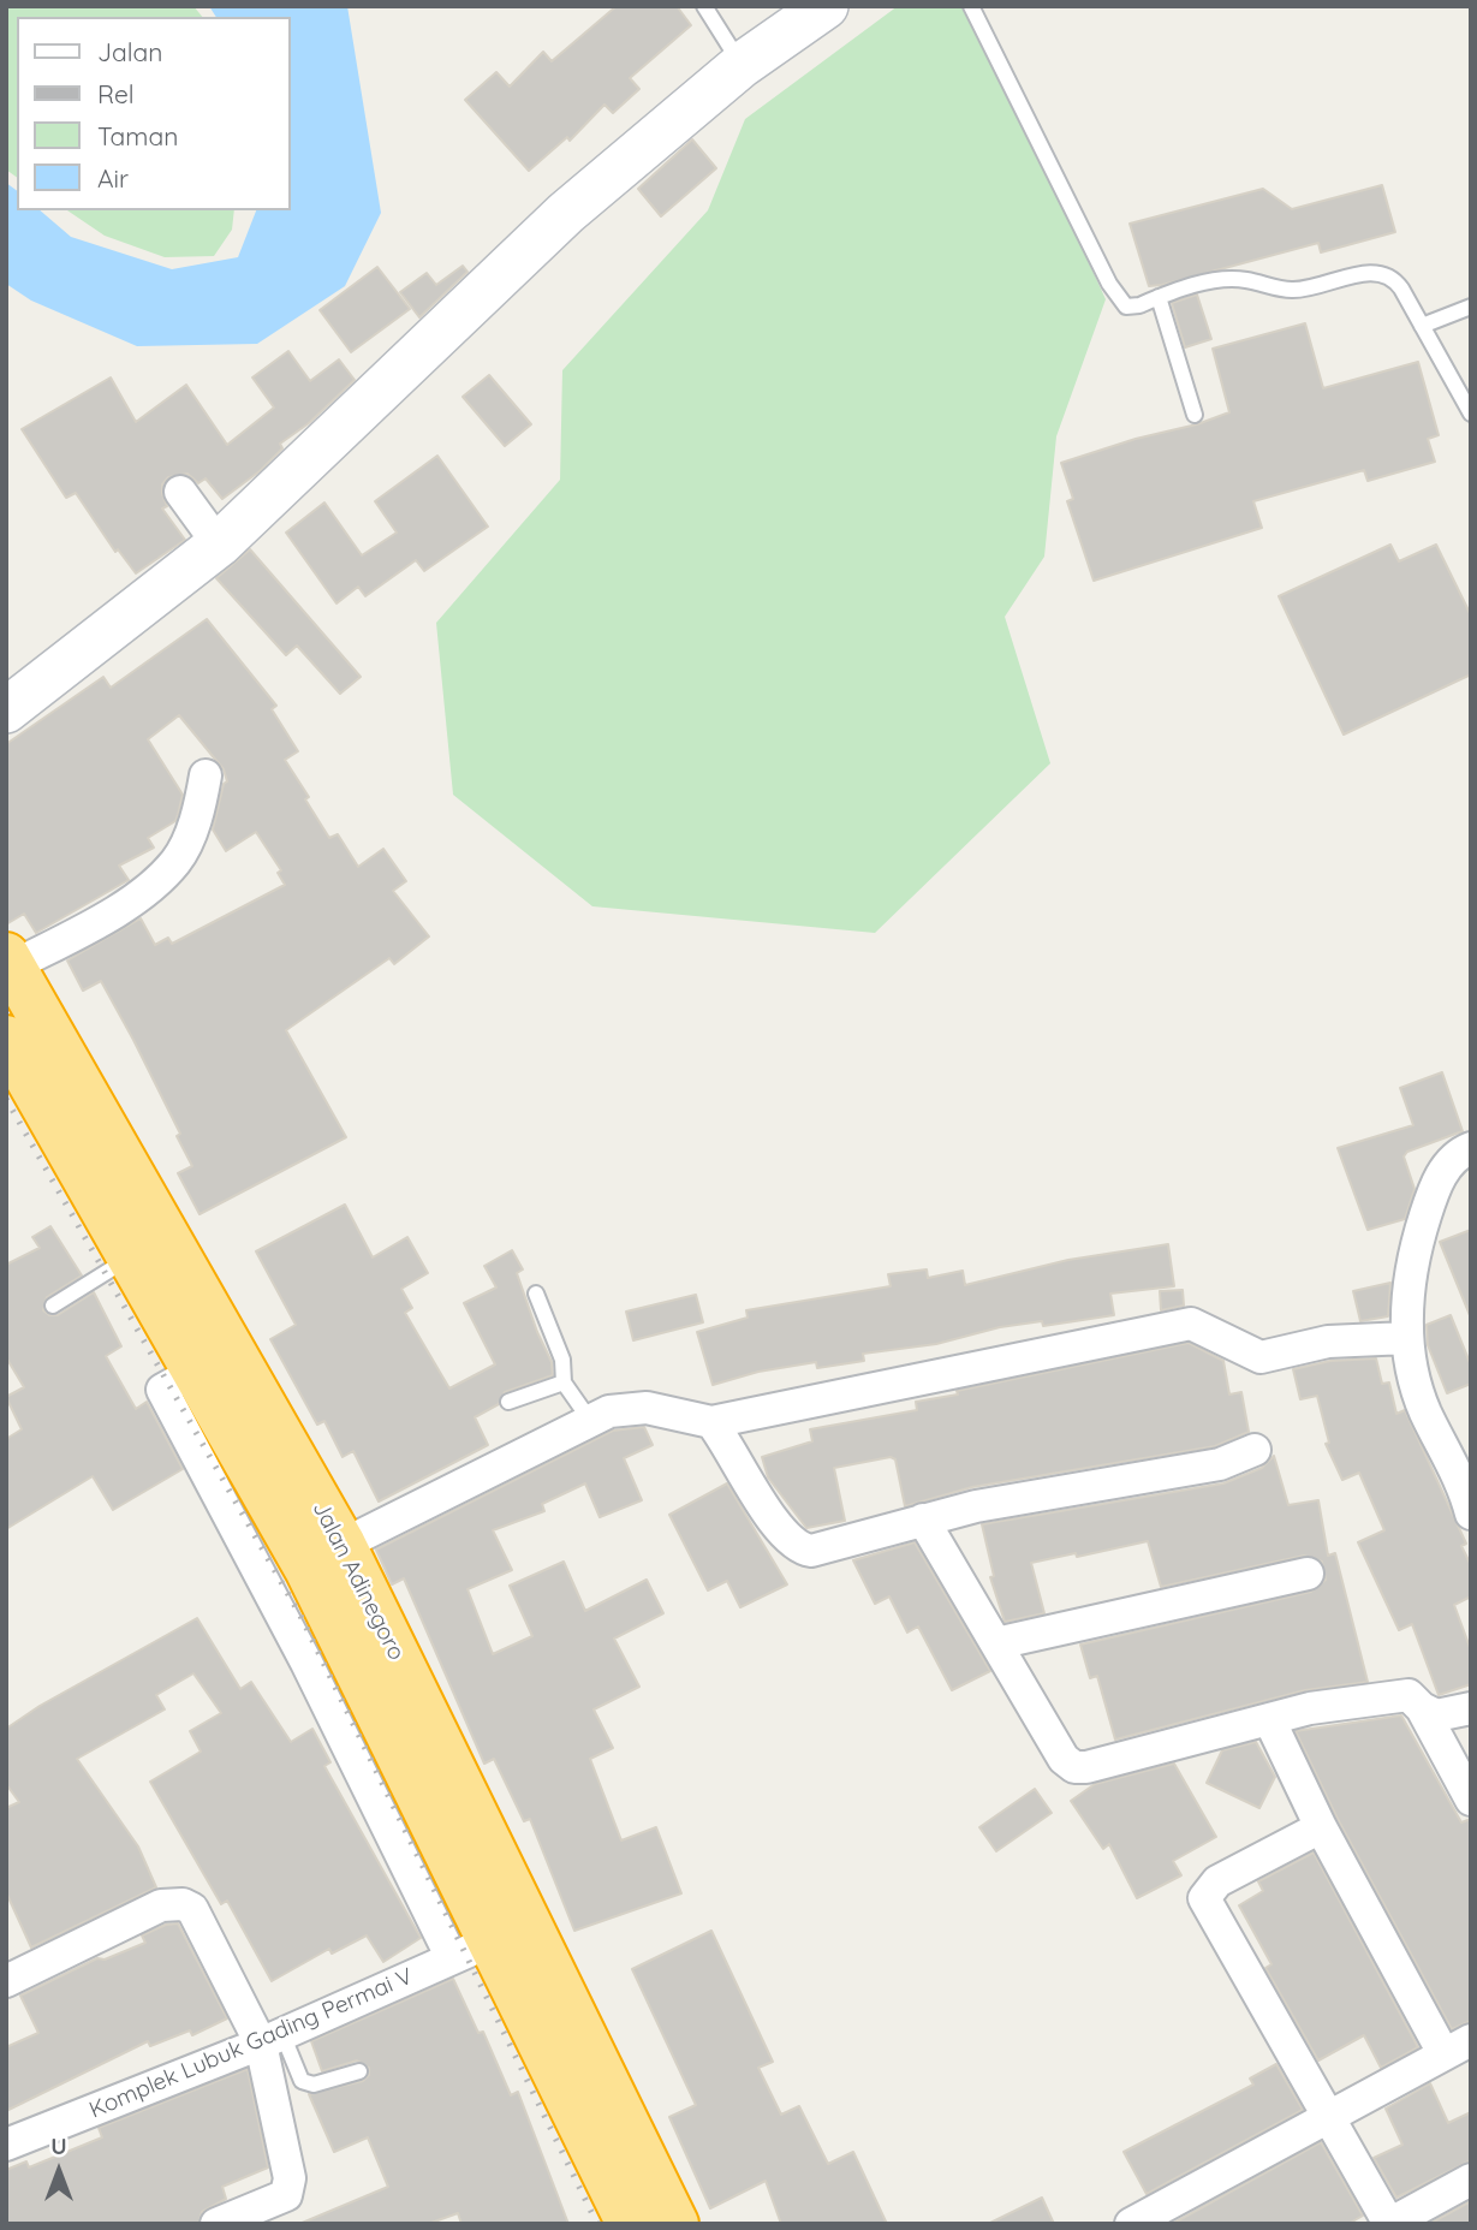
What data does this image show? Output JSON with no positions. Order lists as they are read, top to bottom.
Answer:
{
  "streets": {
    "highway": ["Jalan Adinegoro"],
    "street": ["Komplek Lubuk Gading Permai V"]
  },
  "crossings": [
    ["Jalan Adinegoro", "Komplek Lubuk Gading Permai V"]
  ],
  "legend": [
    "Jalan",
    "Rel",
    "Taman",
    "Air"
  ],
  "north": "top"
}
